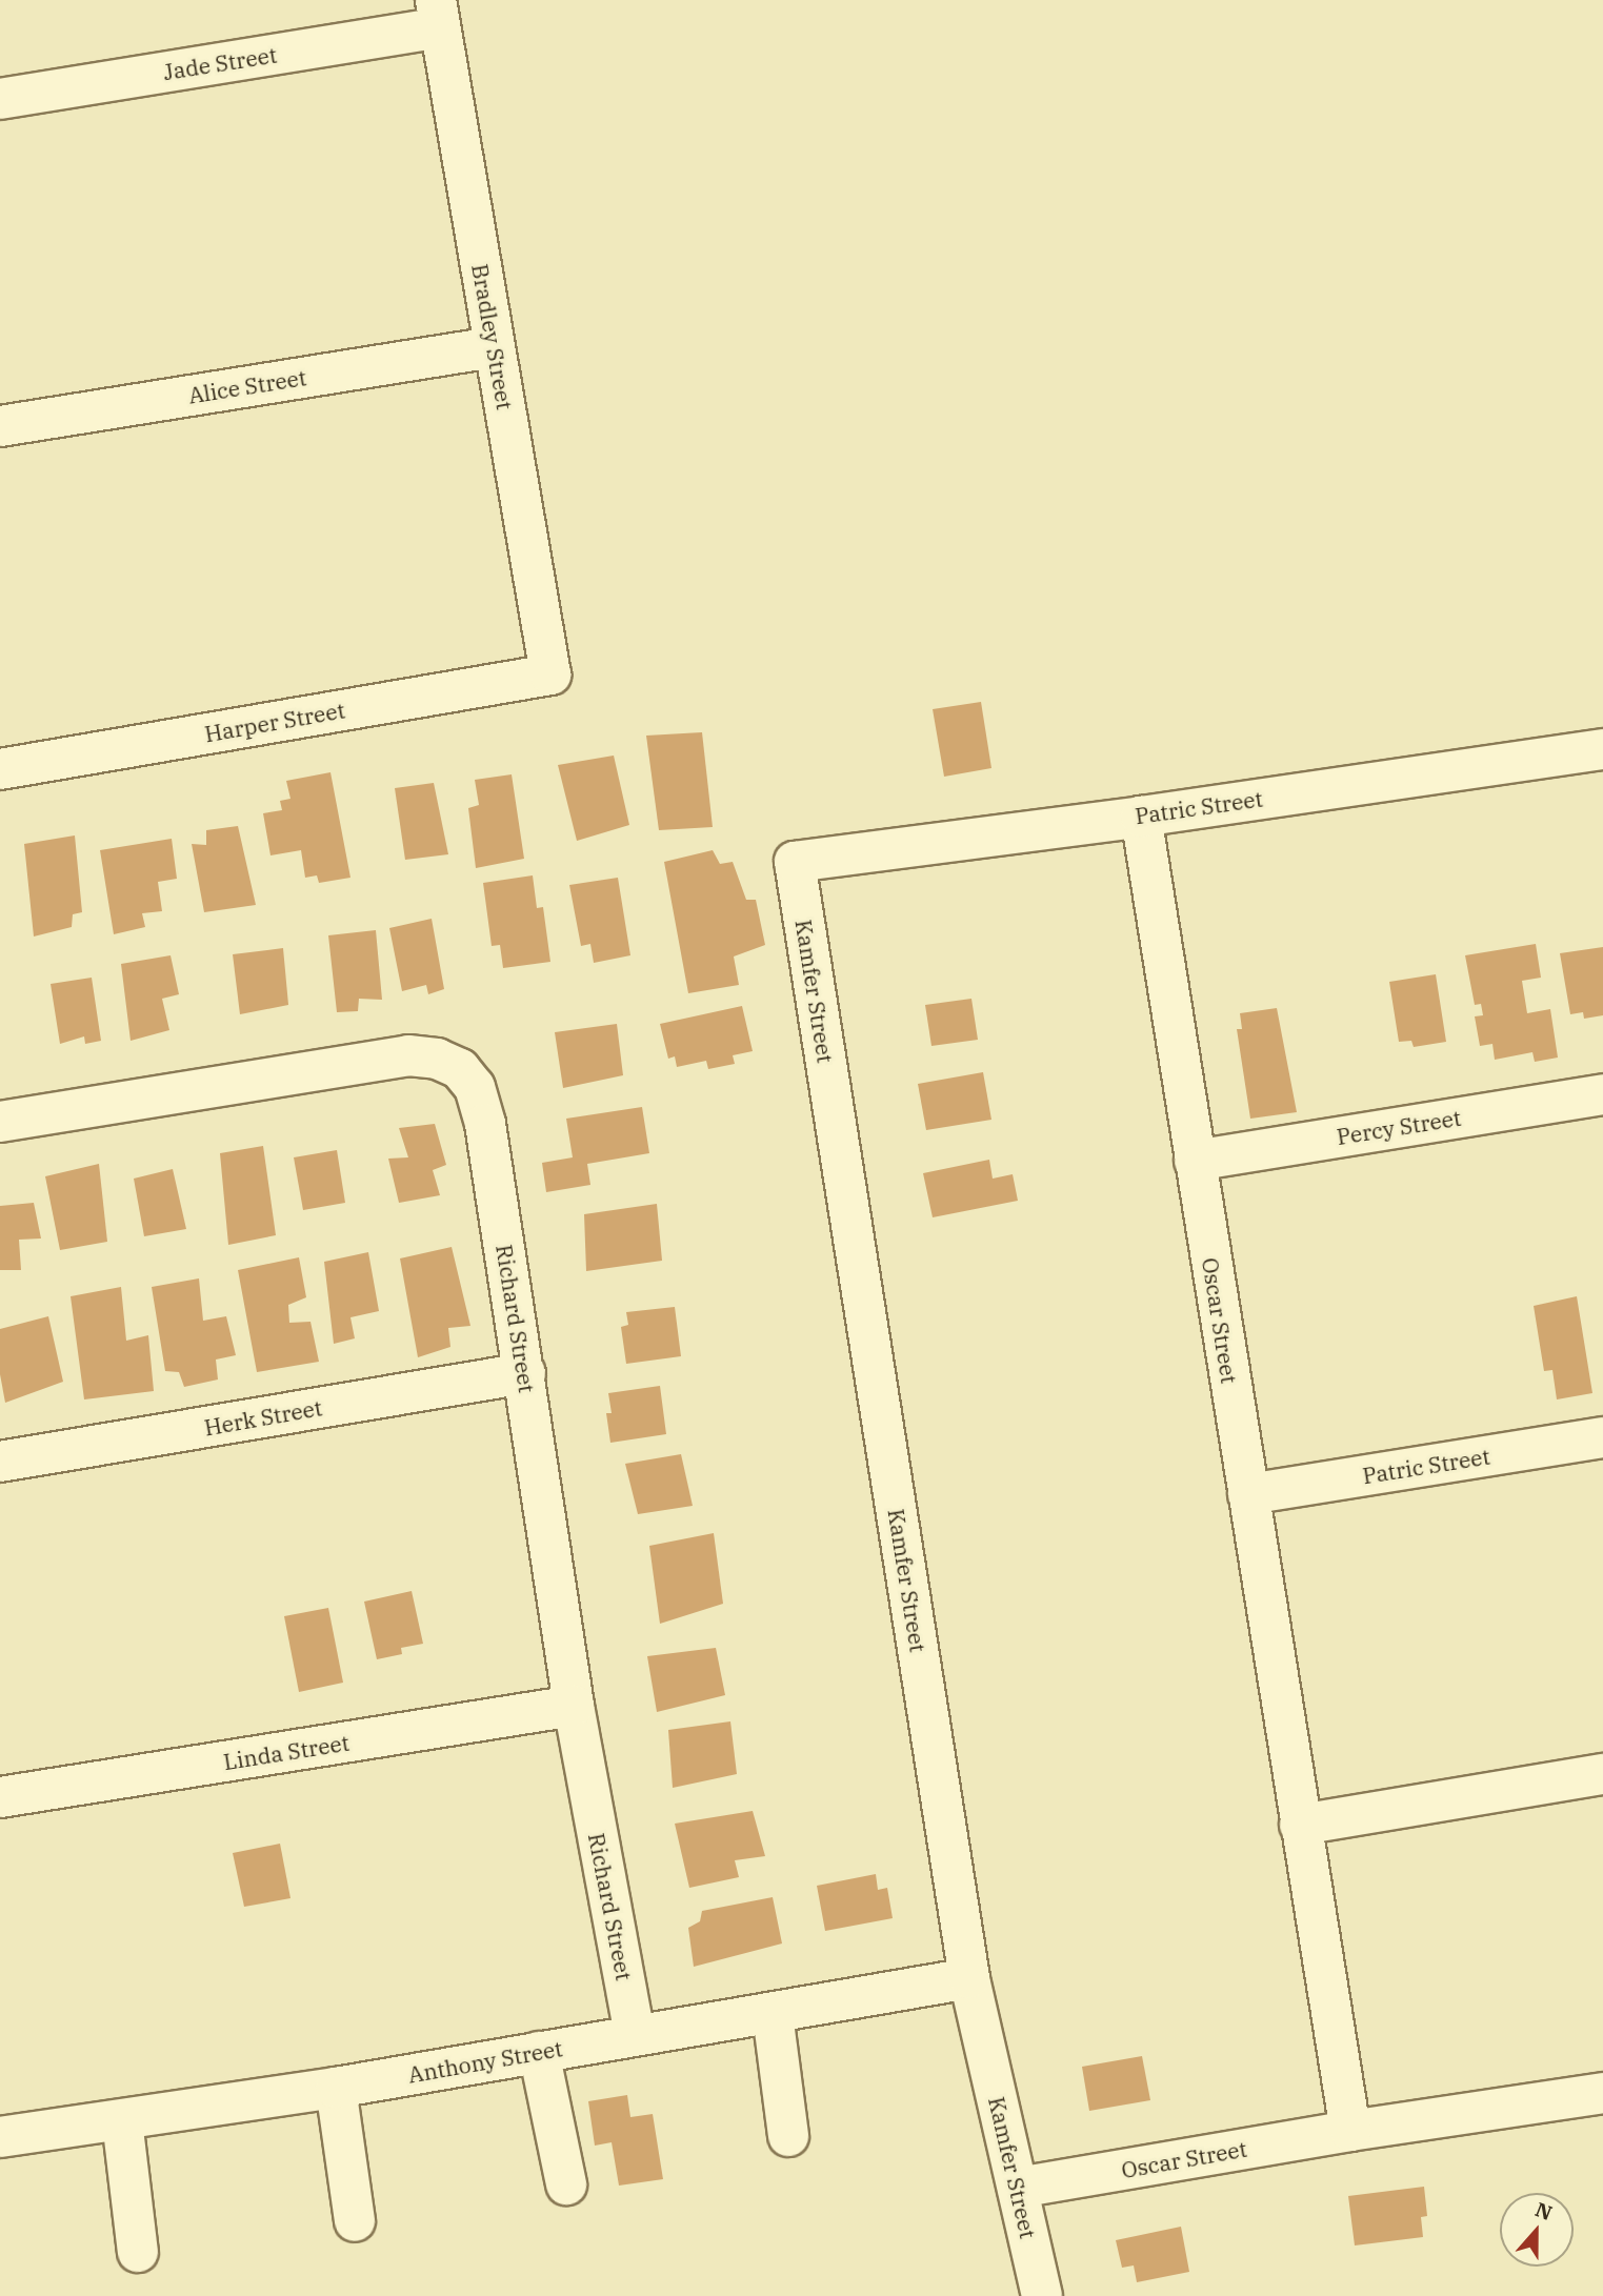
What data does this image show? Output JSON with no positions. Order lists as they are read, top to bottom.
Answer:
{
  "streets": {
    "street": [
      "Jade Street",
      "Bradley Street",
      "Alice Street",
      "Harper Street",
      "Patric Street",
      "Kamfer Street",
      "Percy Street",
      "Richard Street",
      "Oscar Street",
      "Herk Street",
      "Linda Street",
      "Anthony Street"
    ]
  },
  "crossings": [
    ["Jade Street", "Bradley Street"],
    ["Bradley Street", "Alice Street"],
    ["Bradley Street", "Harper Street"],
    ["Patric Street", "Kamfer Street"],
    ["Patric Street", "Oscar Street"],
    ["Kamfer Street", "Oscar Street"],
    ["Kamfer Street", "Anthony Street"],
    ["Percy Street", "Oscar Street"],
    ["Richard Street", "Herk Street"],
    ["Richard Street", "Linda Street"],
    ["Richard Street", "Anthony Street"]
  ],
  "north": "top"
}
